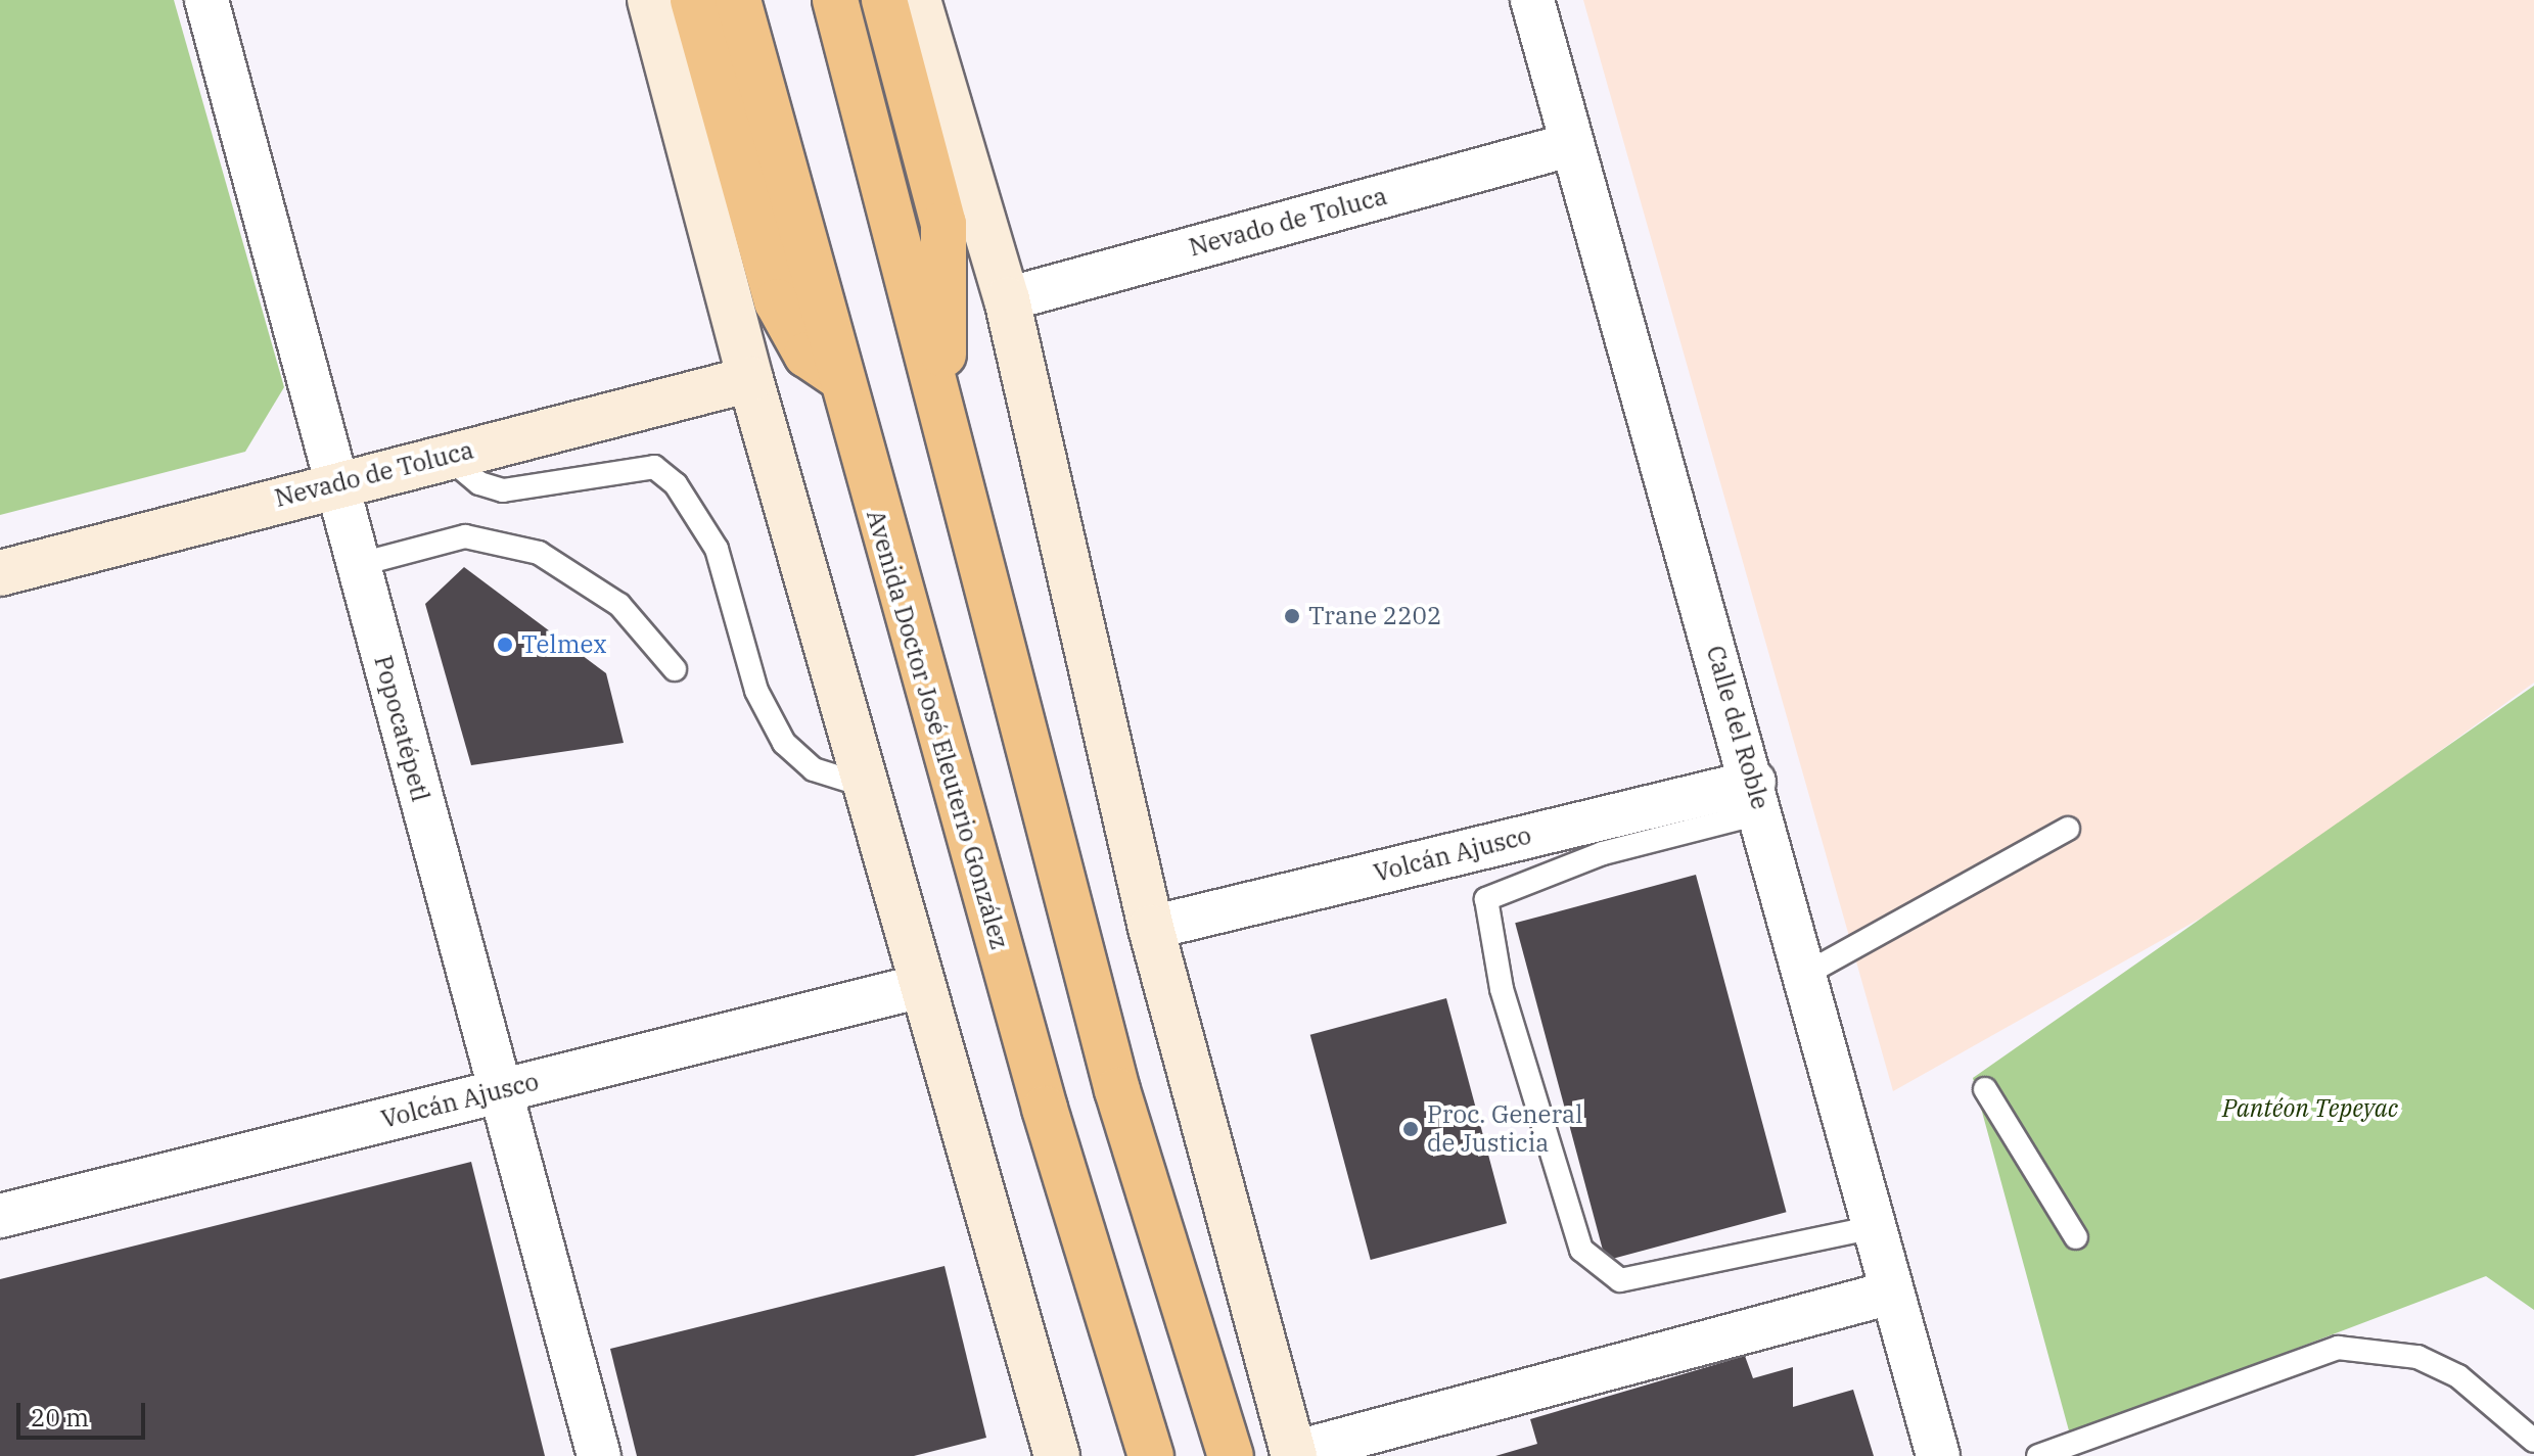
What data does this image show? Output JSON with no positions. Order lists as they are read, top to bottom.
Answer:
{
  "streets": {
    "highway": ["Avenida Doctor José Eleuterio González"],
    "street": [
      "Nevado de Toluca",
      "Calle del Roble",
      "Popocatépetl",
      "Volcán Ajusco"
    ]
  },
  "crossings": [
    ["Nevado de Toluca", "Calle del Roble"],
    ["Nevado de Toluca", "Popocatépetl"],
    ["Calle del Roble", "Volcán Ajusco"],
    ["Popocatépetl", "Volcán Ajusco"]
  ],
  "parks": ["Pantéon Tepeyac"],
  "places": ["Trane 2202", "Telmex", "Proc. General de Justicia"],
  "scale_bar": "20 m"
}
